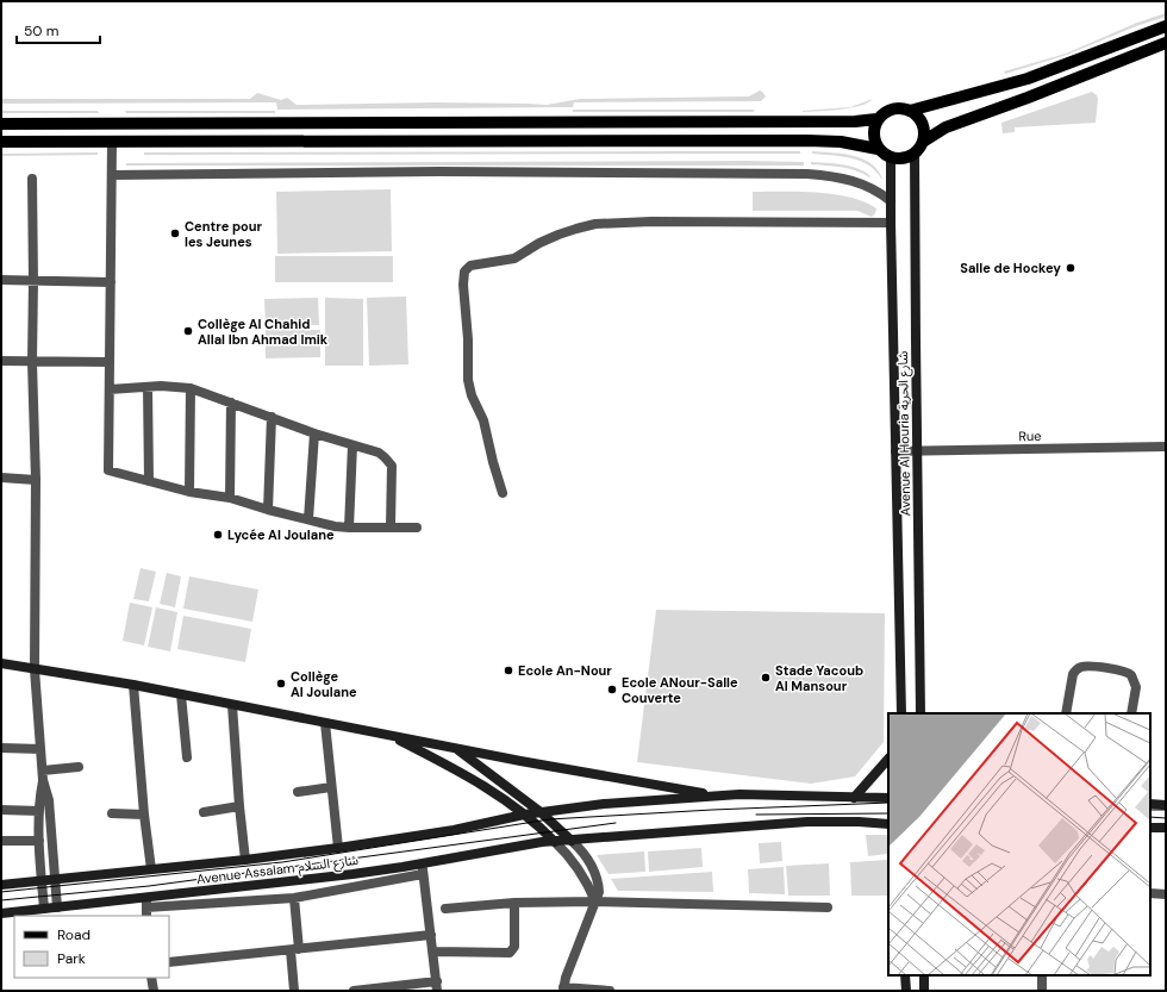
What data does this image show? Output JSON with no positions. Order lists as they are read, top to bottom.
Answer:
{
  "streets": {
    "main road": ["Avenue Al Houria شارع الحرية", "Avenue Assalam شارع السلام"],
    "street": ["Rue"]
  },
  "crossings": [
    ["Avenue Al Houria شارع الحرية", "Rue"]
  ],
  "places": [
    "Centre pour les Jeunes",
    "Salle de Hockey",
    "Collège Al Chahid Allal Ibn Ahmad Imik",
    "Lycée Al Joulane",
    "Ecole An-Nour",
    "Stade Yacoub Al Mansour",
    "Collège Al Joulane",
    "Ecole ANour-Salle Couverte"
  ],
  "legend": ["Road", "Park"],
  "scale_bar": "50 m"
}
